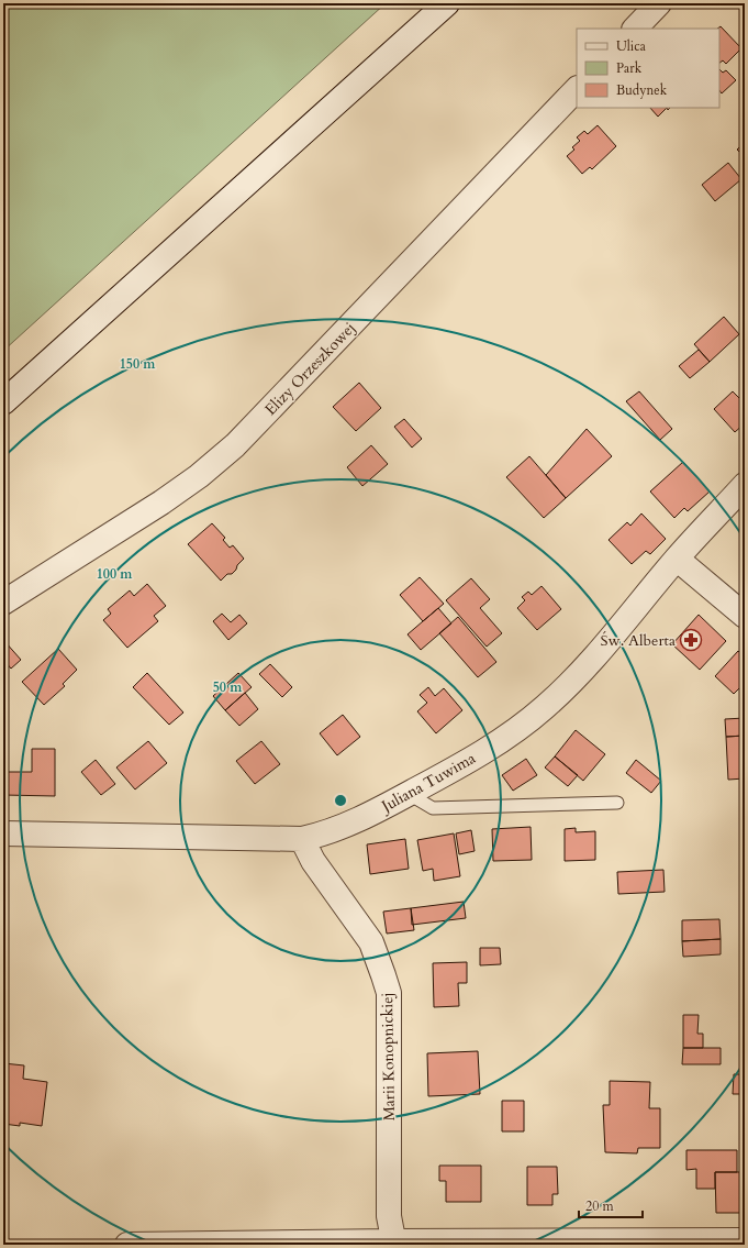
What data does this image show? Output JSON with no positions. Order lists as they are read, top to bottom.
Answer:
{
  "streets": {
    "street": ["Elizy Orzeszkowej", "Juliana Tuwima", "Marii Konopnickiej"]
  },
  "crossings": [
    ["Juliana Tuwima", "Marii Konopnickiej"]
  ],
  "places": {
    "pharmacy": ["Św. Alberta"]
  },
  "legend": ["Ulica", "Park", "Budynek"],
  "scale_bar": "20 m",
  "rings": ["150 m", "100 m", "50 m"]
}
